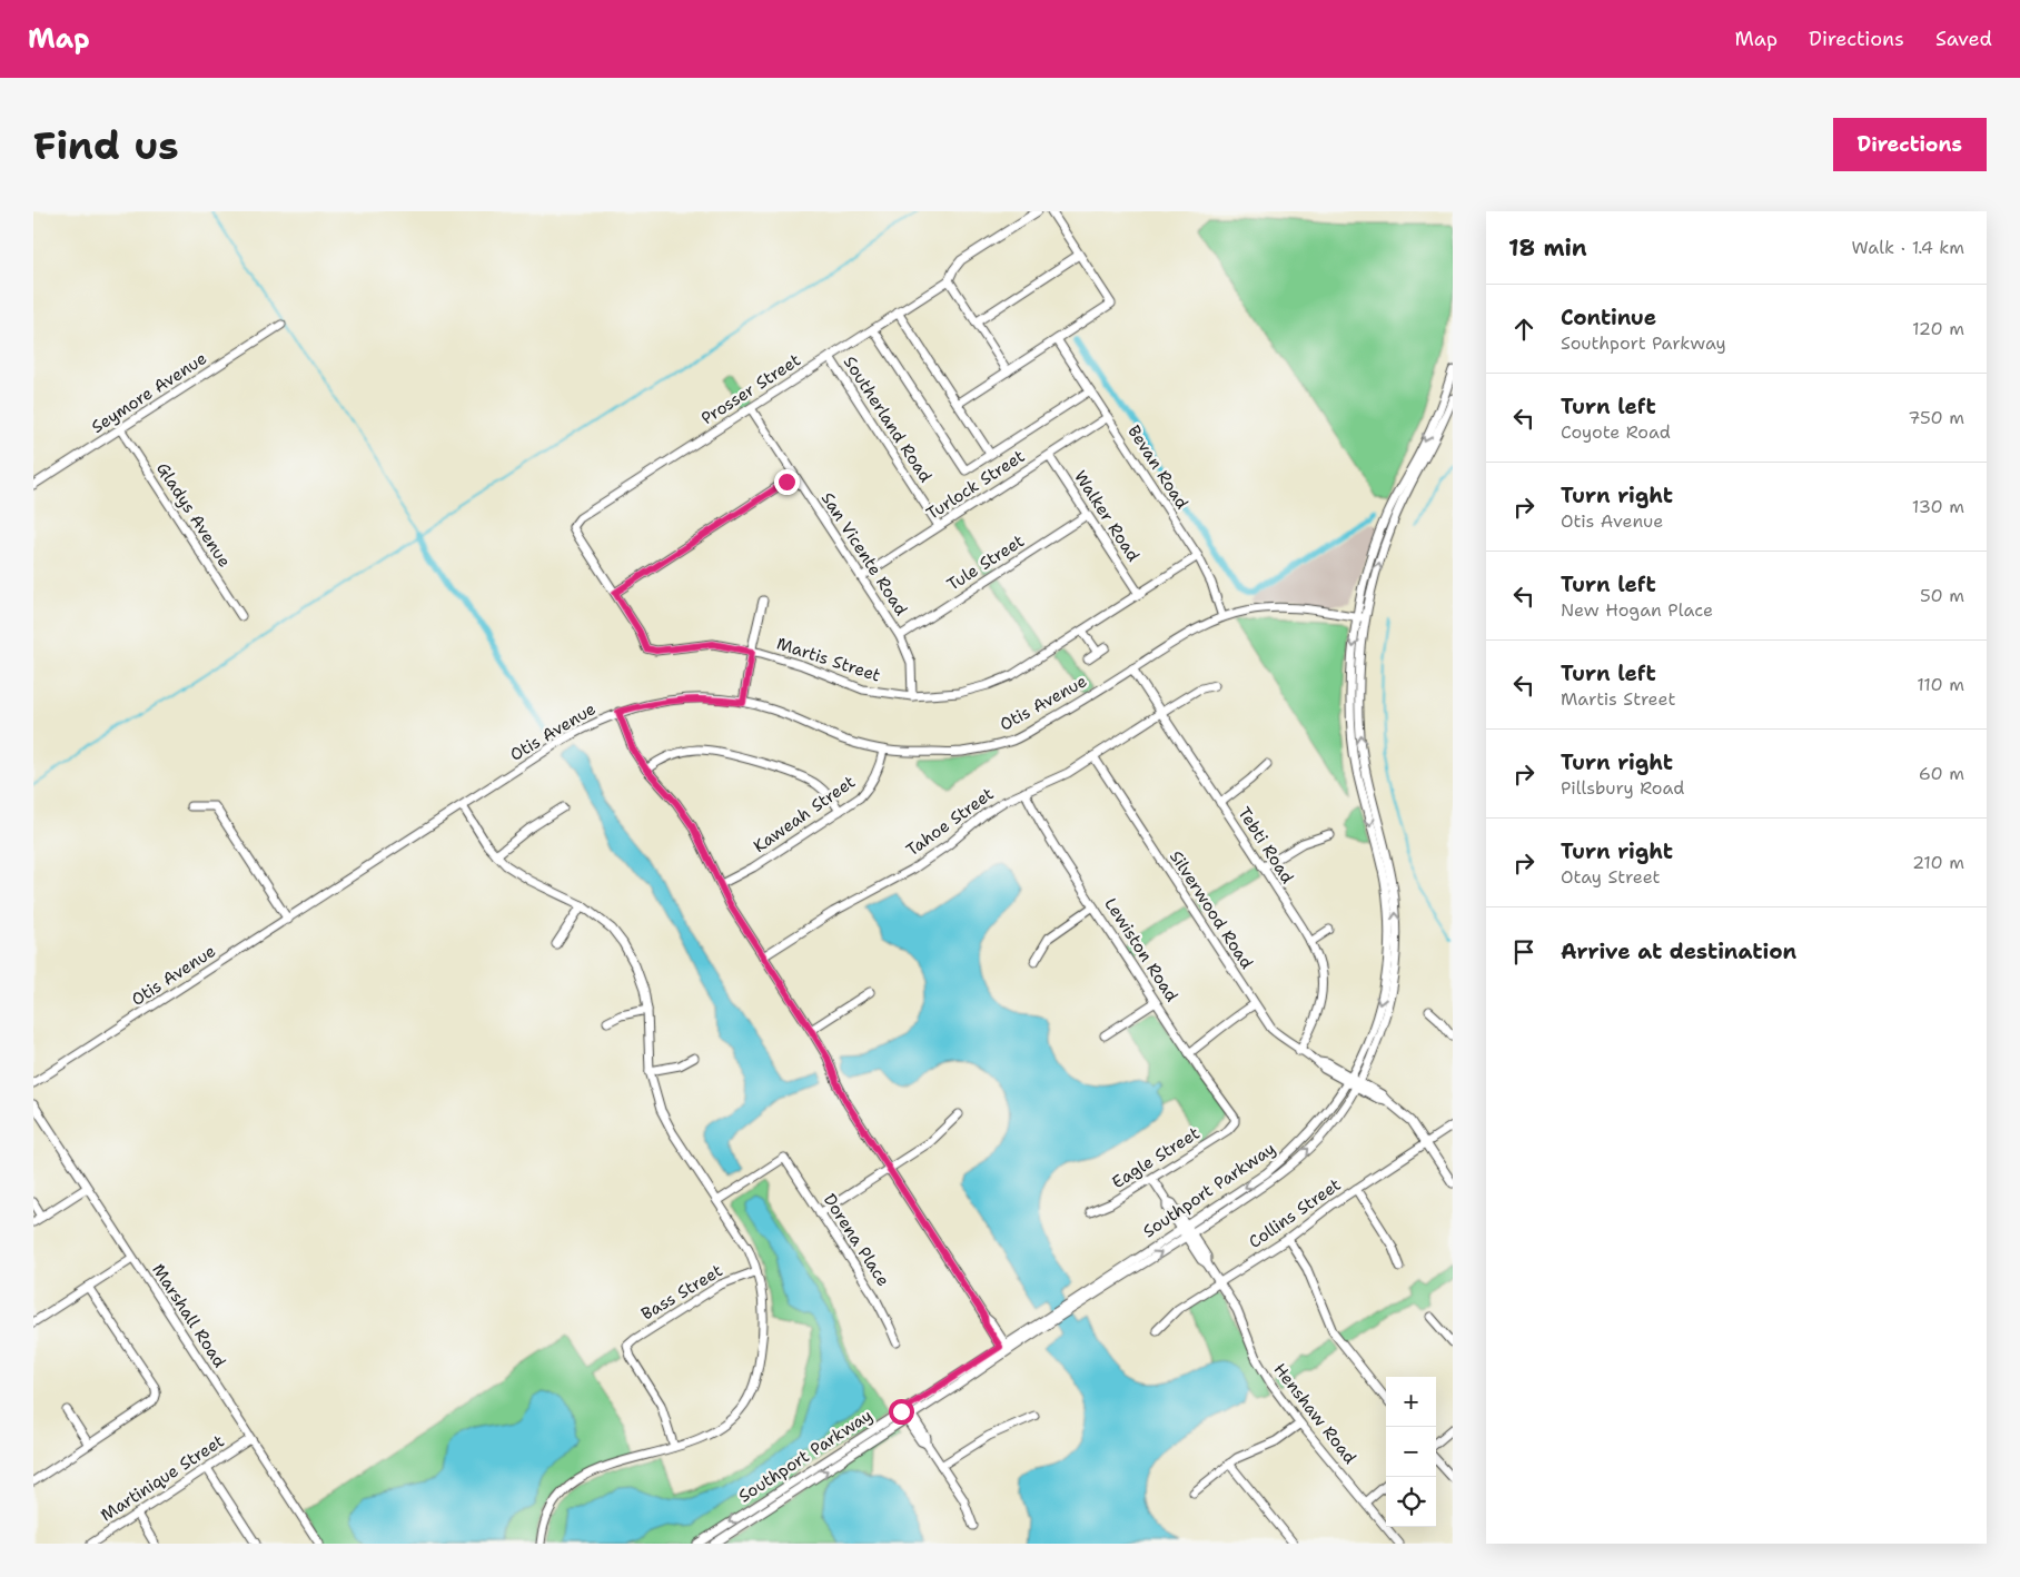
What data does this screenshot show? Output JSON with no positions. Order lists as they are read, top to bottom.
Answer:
{
  "streets": {
    "street": [
      "Prosser Street",
      "Seymore Avenue",
      "Southerland Road",
      "Bevan Road",
      "Turlock Street",
      "Gladys Avenue",
      "Walker Road",
      "San Vicente Road",
      "Tule Street",
      "Martis Street",
      "Otis Avenue",
      "Kaweah Street",
      "Tahoe Street",
      "Tebti Road",
      "Silverwood Road",
      "Lewiston Road",
      "Eagle Street",
      "Southport Parkway",
      "Collins Street",
      "Dorena Place",
      "Bass Street",
      "Marshall Road",
      "Henshaw Road",
      "Martinique Street"
    ]
  },
  "crossings": [
    ["Prosser Street", "Southerland Road"],
    ["Prosser Street", "San Vicente Road"],
    ["Prosser Street", "Martis Street"],
    ["Seymore Avenue", "Gladys Avenue"],
    ["Southerland Road", "Turlock Street"],
    ["Bevan Road", "Turlock Street"],
    ["Bevan Road", "Martis Street"],
    ["Bevan Road", "Otis Avenue"],
    ["Turlock Street", "Walker Road"],
    ["Turlock Street", "San Vicente Road"],
    ["Walker Road", "Tule Street"],
    ["Walker Road", "Martis Street"],
    ["San Vicente Road", "Tule Street"],
    ["San Vicente Road", "Martis Street"],
    ["Otis Avenue", "Kaweah Street"],
    ["Otis Avenue", "Tebti Road"],
    ["Otis Avenue", "Southport Parkway"],
    ["Tahoe Street", "Tebti Road"],
    ["Tahoe Street", "Silverwood Road"],
    ["Tahoe Street", "Lewiston Road"],
    ["Tebti Road", "Silverwood Road"],
    ["Silverwood Road", "Southport Parkway"],
    ["Silverwood Road", "Collins Street"],
    ["Lewiston Road", "Eagle Street"],
    ["Eagle Street", "Henshaw Road"],
    ["Southport Parkway", "Henshaw Road"],
    ["Collins Street", "Henshaw Road"],
    ["Marshall Road", "Martinique Street"]
  ],
  "page": {
    "header": "Map",
    "nav": ["Map", "Directions", "Saved"],
    "buttons": "Directions",
    "title": "Find us",
    "heading": ["18 min", "Walk · 1.4 km"],
    "list": [
      ["Continue", "Southport Parkway", "120 m"],
      ["Turn left", "Coyote Road", "750 m"],
      ["Turn right", "Otis Avenue", "130 m"],
      ["Turn left", "New Hogan Place", "50 m"],
      ["Turn left", "Martis Street", "110 m"],
      ["Turn right", "Pillsbury Road", "60 m"],
      ["Turn right", "Otay Street", "210 m"],
      "Arrive at destination"
    ],
    "map_buttons": ["+", "−"]
  }
}
